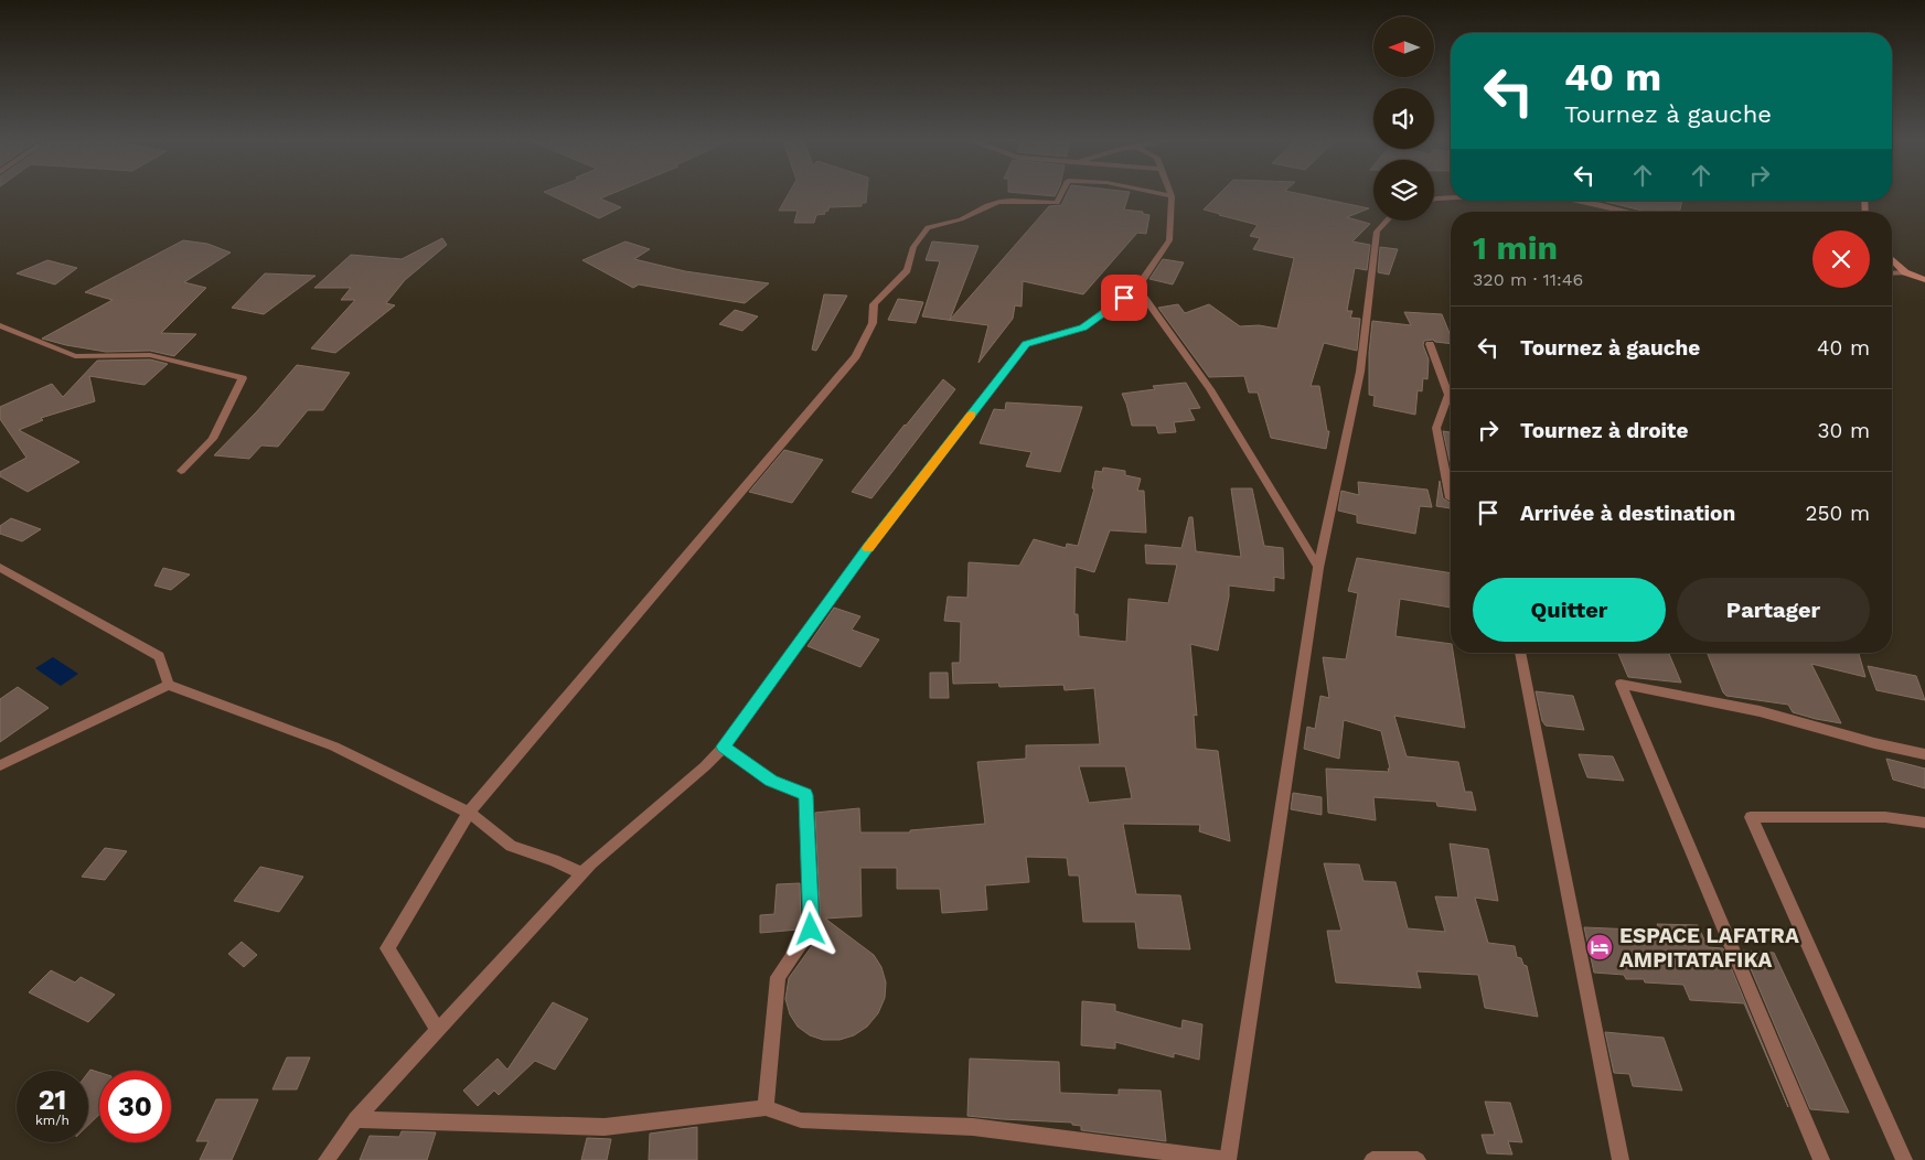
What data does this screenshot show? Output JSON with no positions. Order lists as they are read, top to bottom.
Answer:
{
  "places": {
    "hotel": ["ESPACE LAFATRA AMPITATAFIKA"]
  },
  "north": "left",
  "page": {
    "turn": ["40 m", "Tournez à gauche"],
    "heading": ["1 min", "320 m · 11:46"],
    "list": [
      {
        "name": "Tournez à gauche",
        "value": "40 m"
      },
      {
        "name": "Tournez à droite",
        "value": "30 m"
      },
      {
        "name": "Arrivée à destination",
        "value": "250 m"
      }
    ],
    "buttons": ["Quitter", "Partager"],
    "speed": "21 km/h",
    "limit": "30"
  }
}
